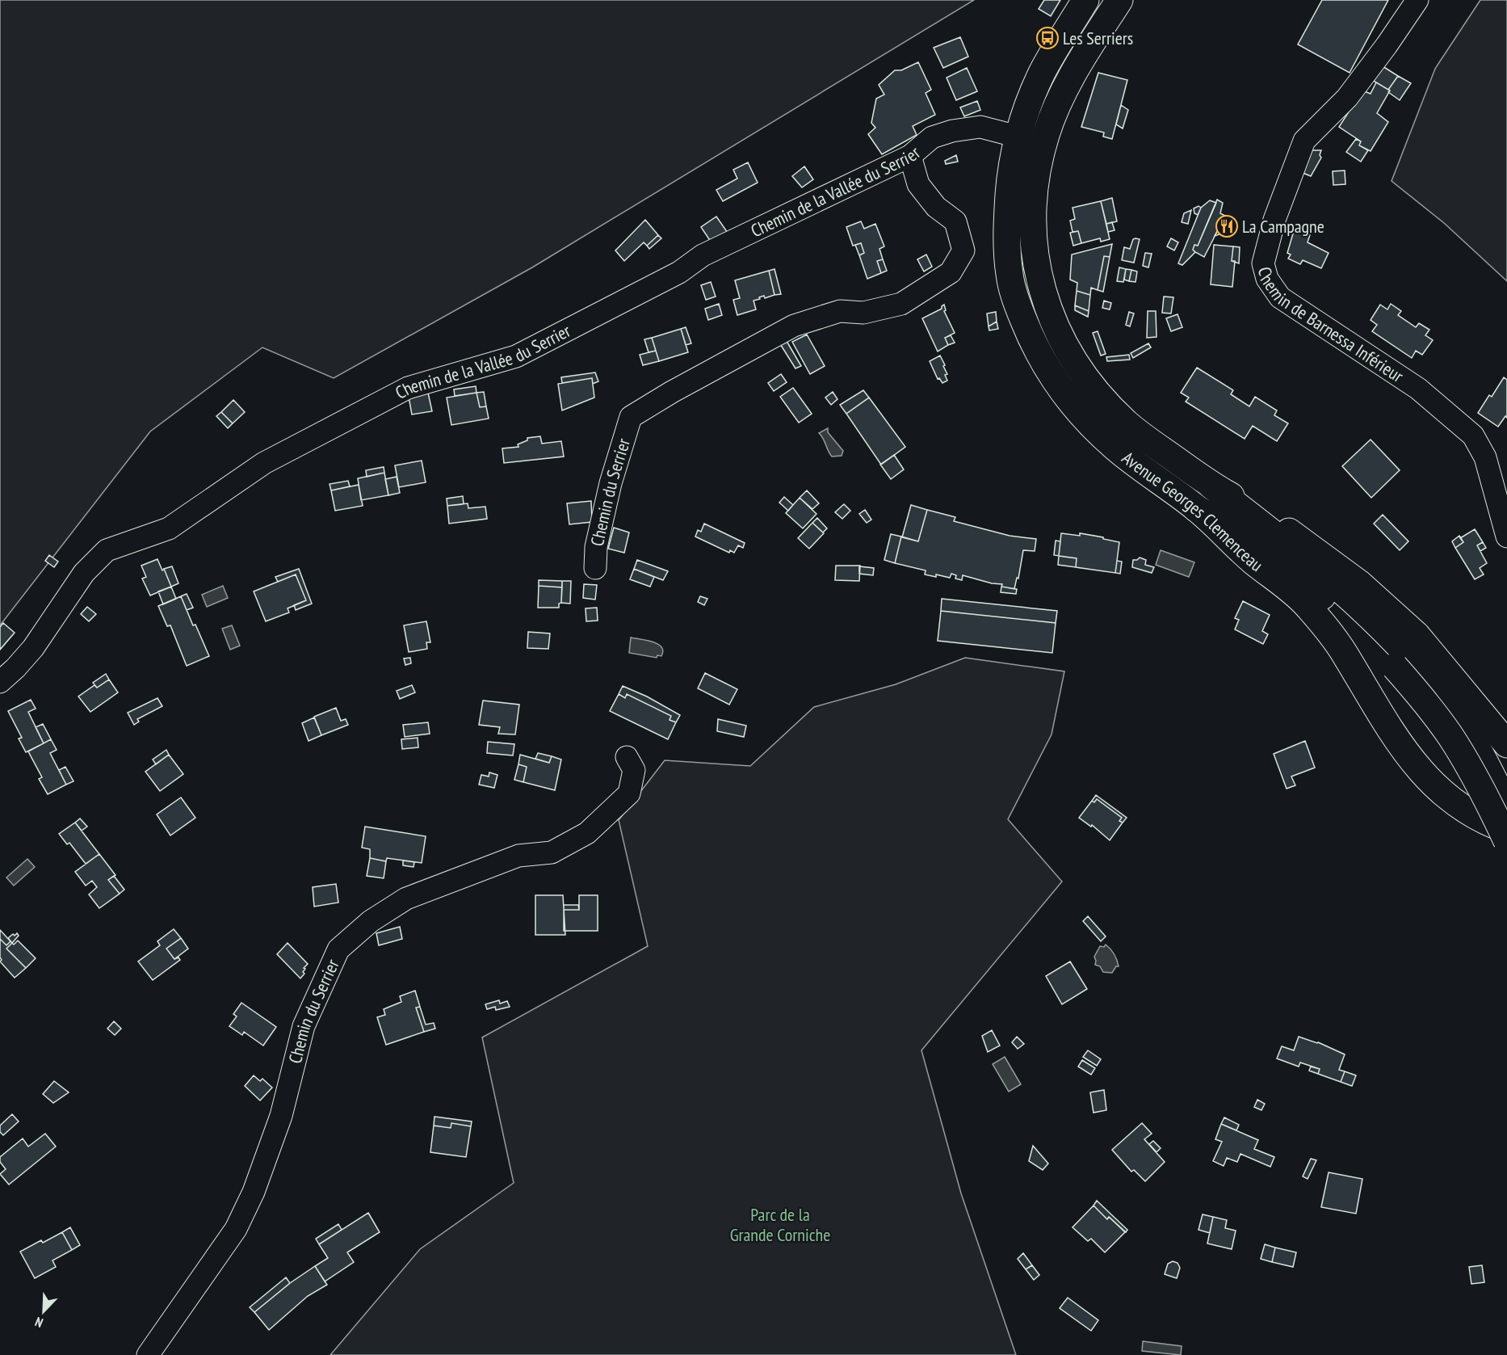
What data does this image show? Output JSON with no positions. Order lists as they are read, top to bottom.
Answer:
{
  "streets": {
    "main road": ["Avenue Georges Clemenceau"],
    "street": ["Chemin de la Vallée du Serrier", "Chemin de Barnessa Inférieur", "Chemin du Serrier"]
  },
  "crossings": [
    ["Chemin de la Vallée du Serrier", "Chemin du Serrier"],
    ["Chemin de la Vallée du Serrier", "Avenue Georges Clemenceau"]
  ],
  "parks": ["Parc de la Grande Corniche"],
  "places": {
    "bus stop": ["Les Serriers"],
    "restaurant": ["La Campagne"]
  },
  "north": "bottom left"
}
